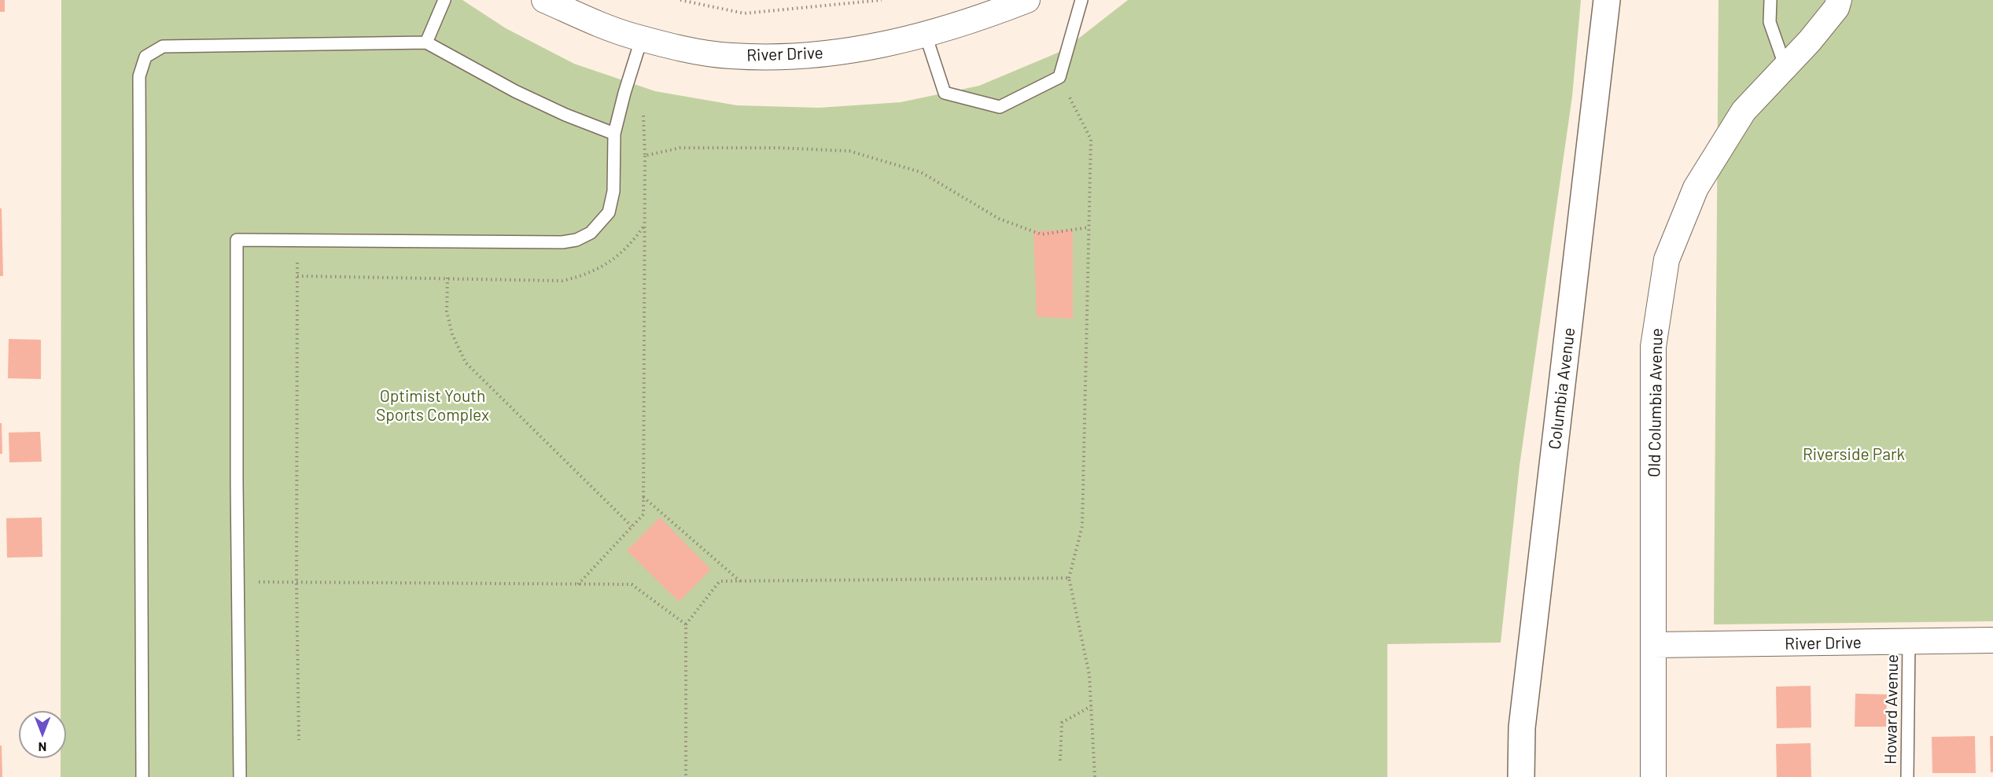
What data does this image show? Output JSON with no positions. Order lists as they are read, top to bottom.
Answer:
{
  "streets": {
    "street": ["River Drive", "Columbia Avenue", "Old Columbia Avenue"],
    "lane": ["Howard Avenue"]
  },
  "crossings": [
    ["River Drive", "Old Columbia Avenue"],
    ["River Drive", "Howard Avenue"]
  ],
  "parks": ["Optimist Youth Sports Complex", "Riverside Park"],
  "north": "bottom"
}
